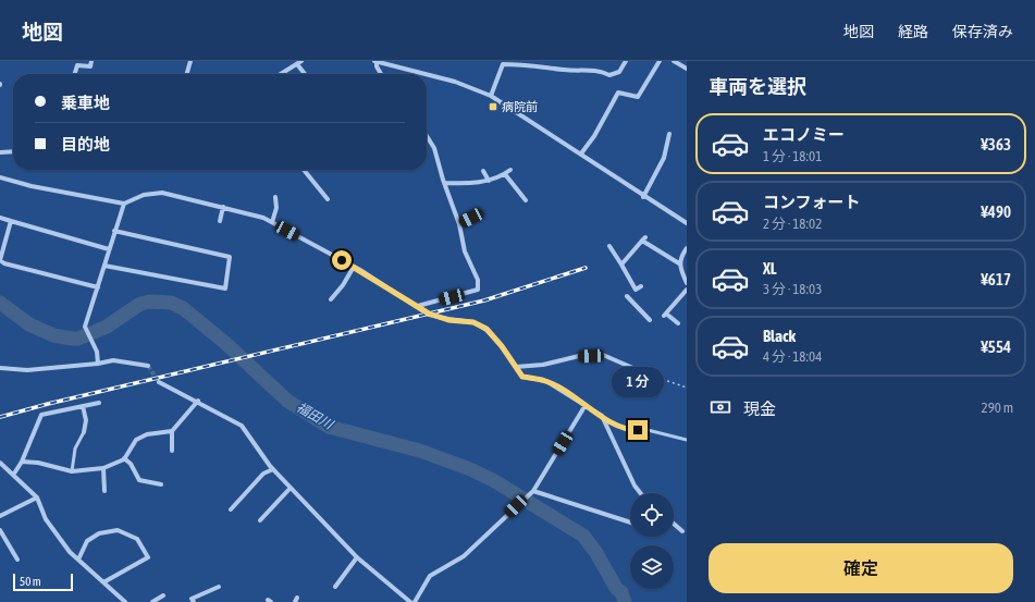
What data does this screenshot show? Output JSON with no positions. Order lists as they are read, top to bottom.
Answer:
{
  "water": ["福田川"],
  "places": {
    "transit": ["病院前"]
  },
  "scale_bar": "50 m",
  "page": {
    "header": "地図",
    "nav": ["地図", "経路", "保存済み"],
    "heading": "車両を選択",
    "banner": ["乗車地", "目的地"],
    "list": [
      {
        "name": "エコノミー",
        "note": "1 分 · 18:01",
        "value": "¥363"
      },
      {
        "name": "コンフォート",
        "note": "2 分 · 18:02",
        "value": "¥490"
      },
      {
        "name": "XL",
        "note": "3 分 · 18:03",
        "value": "¥617"
      },
      {
        "name": "Black",
        "note": "4 分 · 18:04",
        "value": "¥554"
      }
    ],
    "bubble": "1 分",
    "pay": ["現金", "290 m"],
    "buttons": "確定",
    "scale": "50 m"
  }
}
